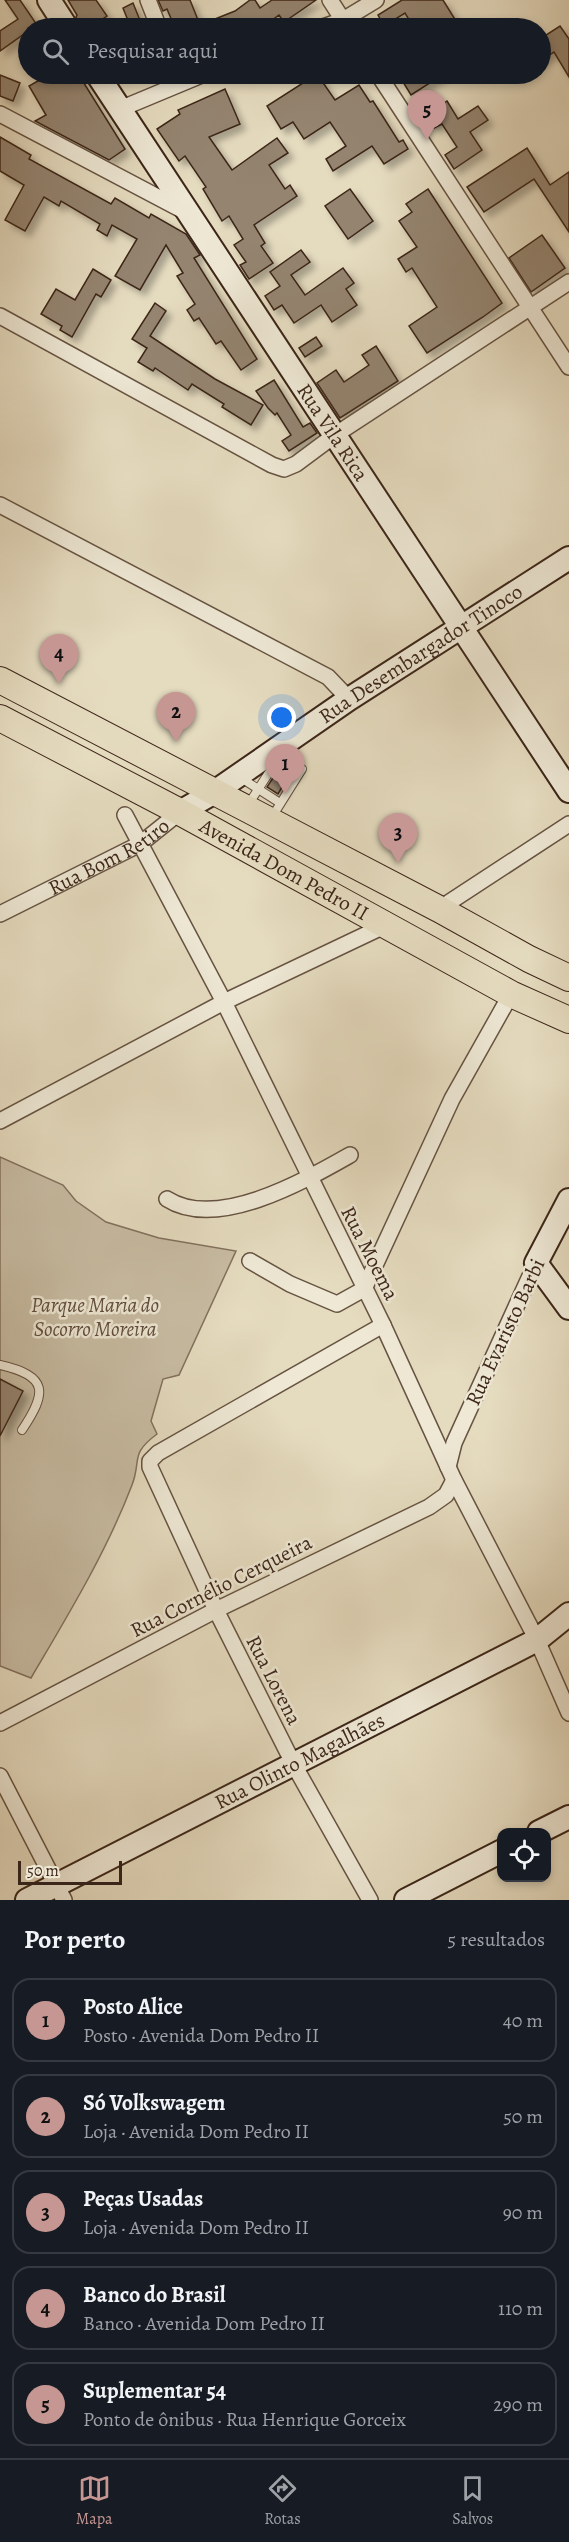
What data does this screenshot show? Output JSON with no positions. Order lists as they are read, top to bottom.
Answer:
{
  "streets": {
    "main road": ["Avenida Dom Pedro II"],
    "street": [
      "Rua Vila Rica",
      "Rua Desembargador Tinoco",
      "Rua Bom Retiro",
      "Rua Moema",
      "Rua Evaristo Barbi",
      "Rua Cornélio Cerqueira",
      "Rua Lorena",
      "Rua Olinto Magalhães"
    ]
  },
  "crossings": [
    ["Rua Vila Rica", "Rua Desembargador Tinoco"],
    ["Rua Desembargador Tinoco", "Rua Bom Retiro"],
    ["Rua Desembargador Tinoco", "Avenida Dom Pedro II"],
    ["Rua Bom Retiro", "Avenida Dom Pedro II"],
    ["Rua Bom Retiro", "Rua Moema"],
    ["Rua Moema", "Rua Evaristo Barbi"],
    ["Rua Moema", "Rua Cornélio Cerqueira"],
    ["Rua Moema", "Rua Lorena"],
    ["Rua Moema", "Rua Olinto Magalhães"],
    ["Rua Evaristo Barbi", "Rua Cornélio Cerqueira"],
    ["Rua Cornélio Cerqueira", "Rua Lorena"],
    ["Rua Lorena", "Rua Olinto Magalhães"]
  ],
  "parks": ["Parque Maria do Socorro Moreira"],
  "scale_bar": "50 m",
  "page": {
    "search": "Pesquisar aqui",
    "pins": [
      "5",
      "4",
      "2",
      "1",
      "3"
    ],
    "scale": "50 m",
    "heading": ["Por perto", "5 resultados"],
    "list": [
      {
        "mark": "1",
        "name": "Posto Alice",
        "note": "Posto · Avenida Dom Pedro II",
        "value": "40 m"
      },
      {
        "mark": "2",
        "name": "Só Volkswagem",
        "note": "Loja · Avenida Dom Pedro II",
        "value": "50 m"
      },
      {
        "mark": "3",
        "name": "Peças Usadas",
        "note": "Loja · Avenida Dom Pedro II",
        "value": "90 m"
      },
      {
        "mark": "4",
        "name": "Banco do Brasil",
        "note": "Banco · Avenida Dom Pedro II",
        "value": "110 m"
      },
      {
        "mark": "5",
        "name": "Suplementar 54",
        "note": "Ponto de ônibus · Rua Henrique Gorceix",
        "value": "290 m"
      }
    ],
    "nav": ["Mapa", "Rotas", "Salvos"]
  }
}
